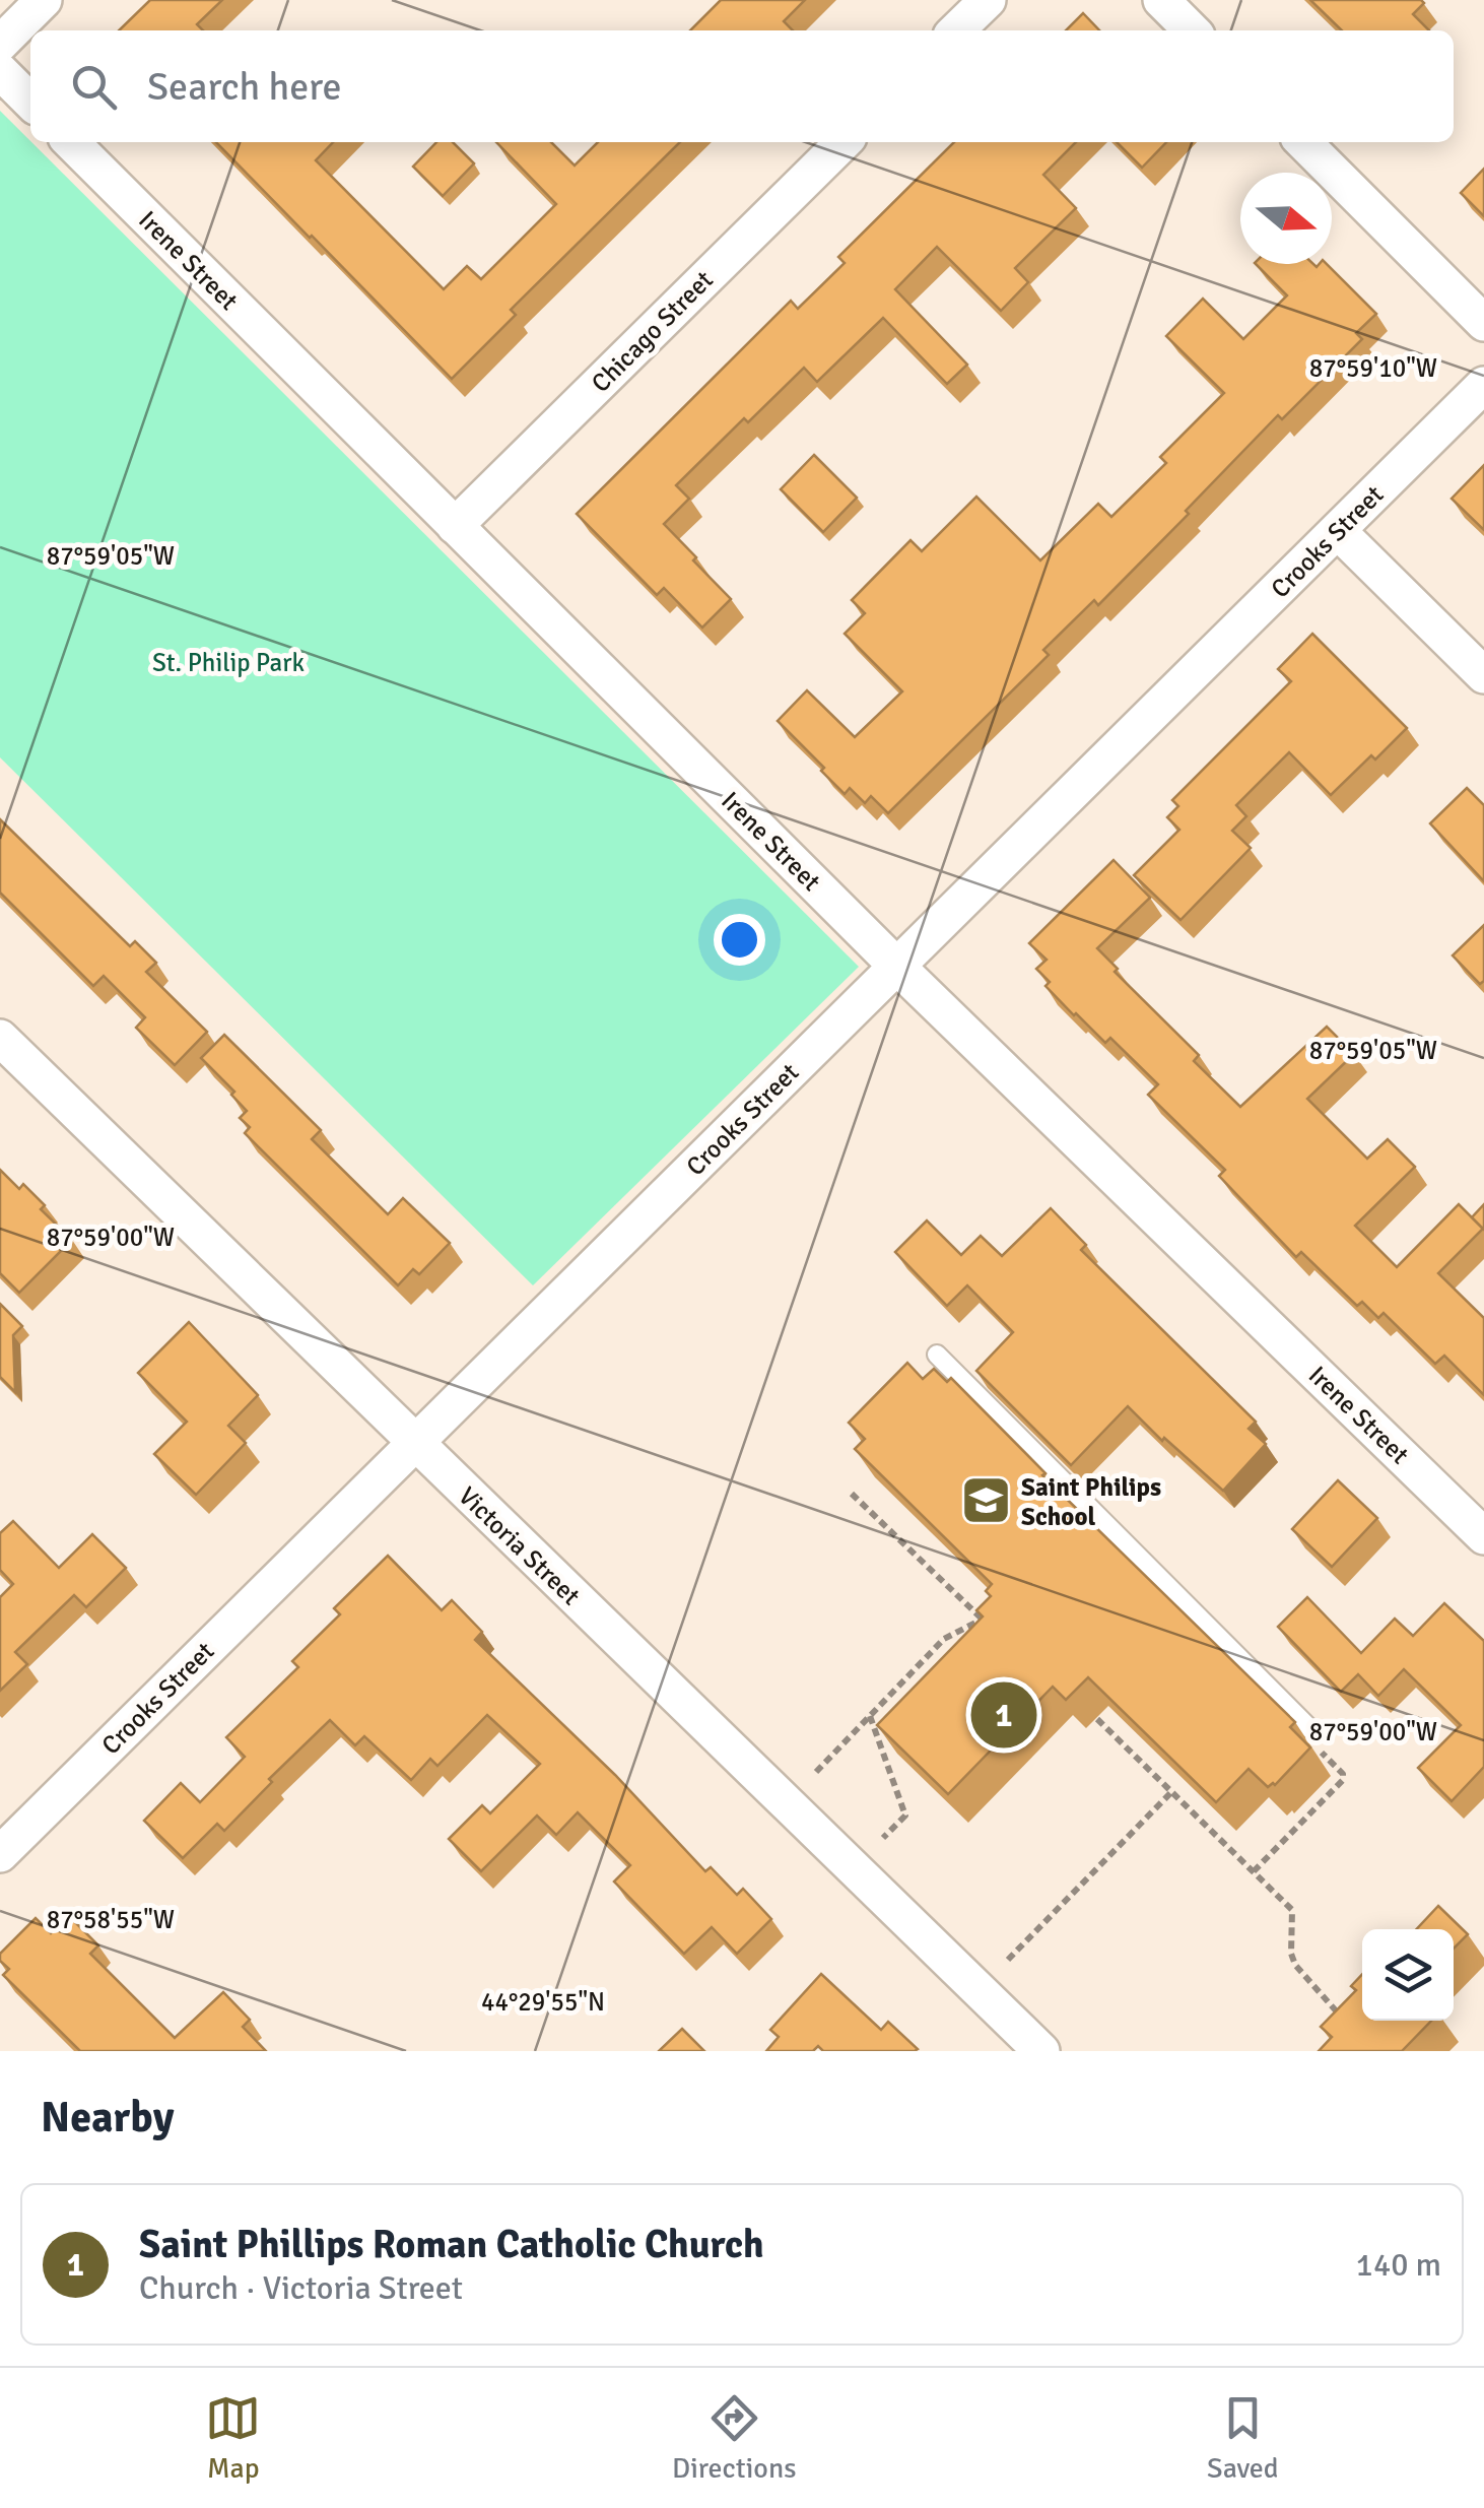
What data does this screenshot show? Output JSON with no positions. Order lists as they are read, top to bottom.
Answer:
{
  "streets": {
    "street": [
      "Irene Street",
      "Chicago Street",
      "Crooks Street",
      "Victoria Street"
    ]
  },
  "crossings": [
    ["Irene Street", "Chicago Street"],
    ["Irene Street", "Crooks Street"],
    ["Crooks Street", "Victoria Street"]
  ],
  "parks": ["St. Philip Park"],
  "places": {
    "school or university": ["Saint Philips School"]
  },
  "north": "right",
  "page": {
    "search": "Search here",
    "pins": "1",
    "heading": "Nearby",
    "list": [
      {
        "mark": "1",
        "name": "Saint Phillips Roman Catholic Church",
        "note": "Church · Victoria Street",
        "value": "140 m"
      }
    ],
    "nav": ["Map", "Directions", "Saved"]
  },
  "coordinates": [
    "87°59'10\"W",
    "87°59'05\"W",
    "87°59'00\"W",
    "87°58'55\"W",
    "44°29'55\"N"
  ]
}
